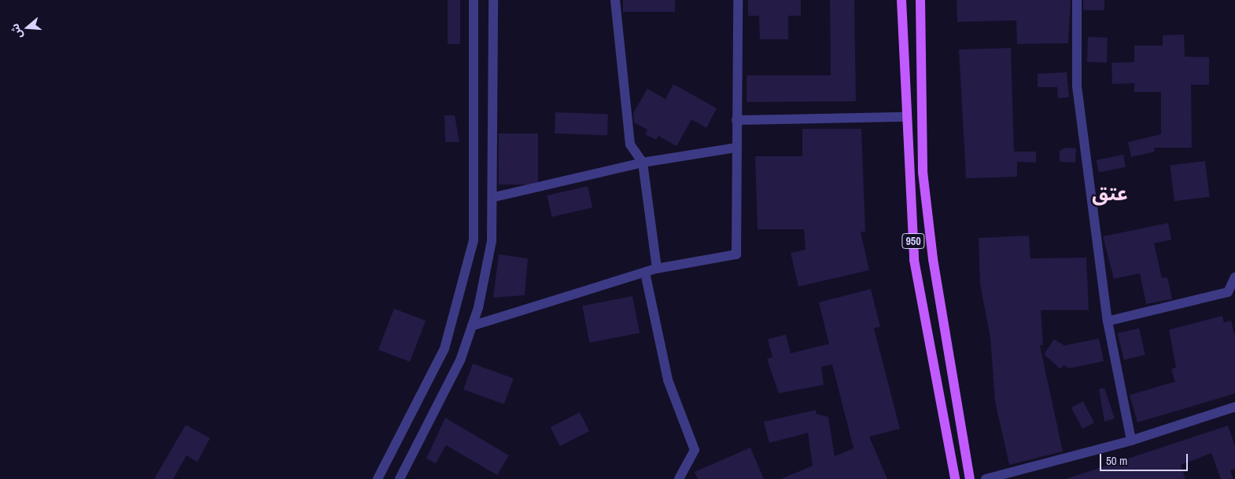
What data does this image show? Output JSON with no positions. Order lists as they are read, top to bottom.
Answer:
{
  "streets": {
    "main road": ["950"]
  },
  "districts": ["عتق"],
  "scale_bar": "50 m",
  "north": "left"
}
